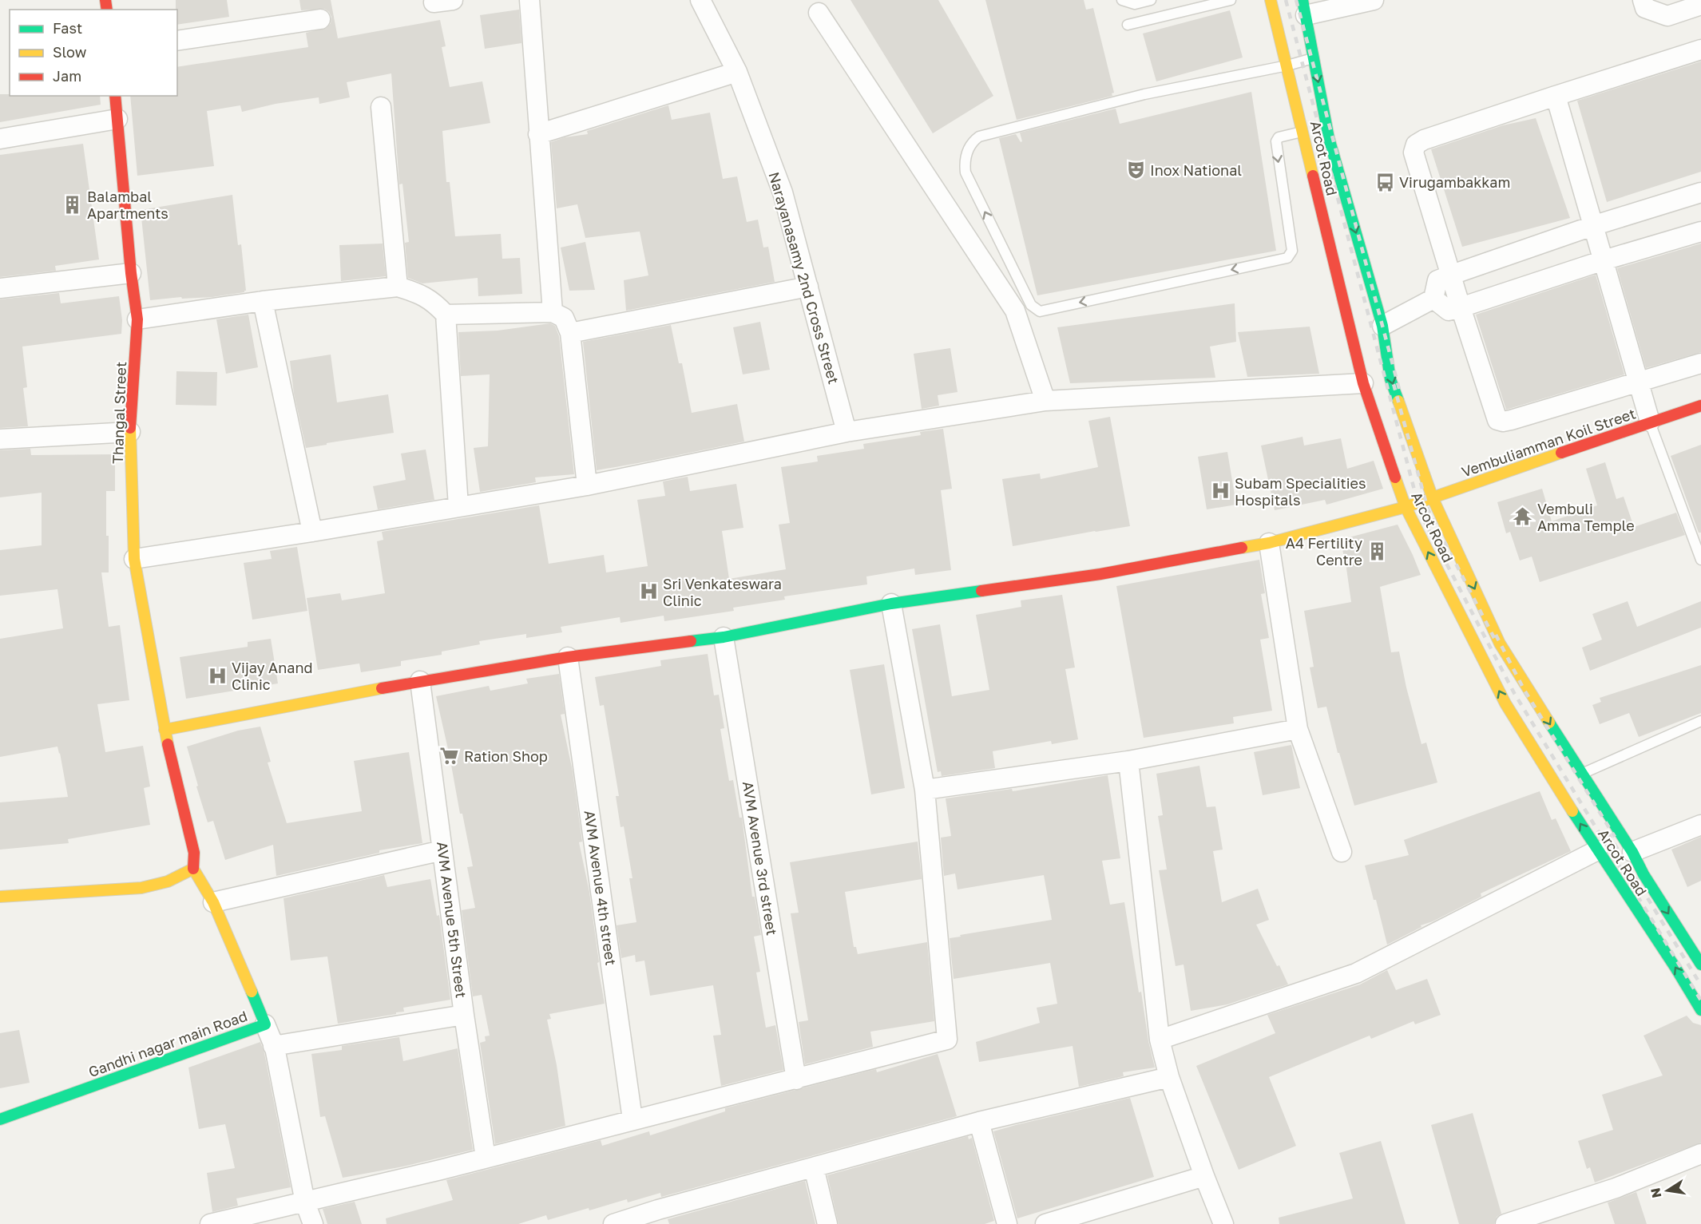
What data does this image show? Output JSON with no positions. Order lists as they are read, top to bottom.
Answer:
{
  "streets": {
    "street": [
      "Arcot Road",
      "Narayanasamy 2nd Cross Street",
      "Thangal Street",
      "Vembuliamman Koil Street",
      "AVM Avenue 3rd street",
      "AVM Avenue 4th street",
      "AVM Avenue 5th Street",
      "Gandhi nagar main Road"
    ]
  },
  "crossings": [
    ["Arcot Road", "Vembuliamman Koil Street"],
    ["Thangal Street", "Vembuliamman Koil Street"],
    ["Thangal Street", "Gandhi nagar main Road"],
    ["Vembuliamman Koil Street", "AVM Avenue 3rd street"],
    ["Vembuliamman Koil Street", "AVM Avenue 4th street"],
    ["Vembuliamman Koil Street", "AVM Avenue 5th Street"]
  ],
  "places": {
    "theatre": ["Inox National"],
    "bus stop": ["Virugambakkam"],
    "building": ["Balambal Apartments", "A4 Fertility Centre"],
    "hospital": ["Subam Specialities Hospitals", "Sri Venkateswara Clinic", "Vijay Anand Clinic"],
    "temple": ["Vembuli Amma Temple"],
    "supermarket": ["Ration Shop"]
  },
  "legend": ["Fast", "Slow", "Jam"],
  "north": "left"
}
